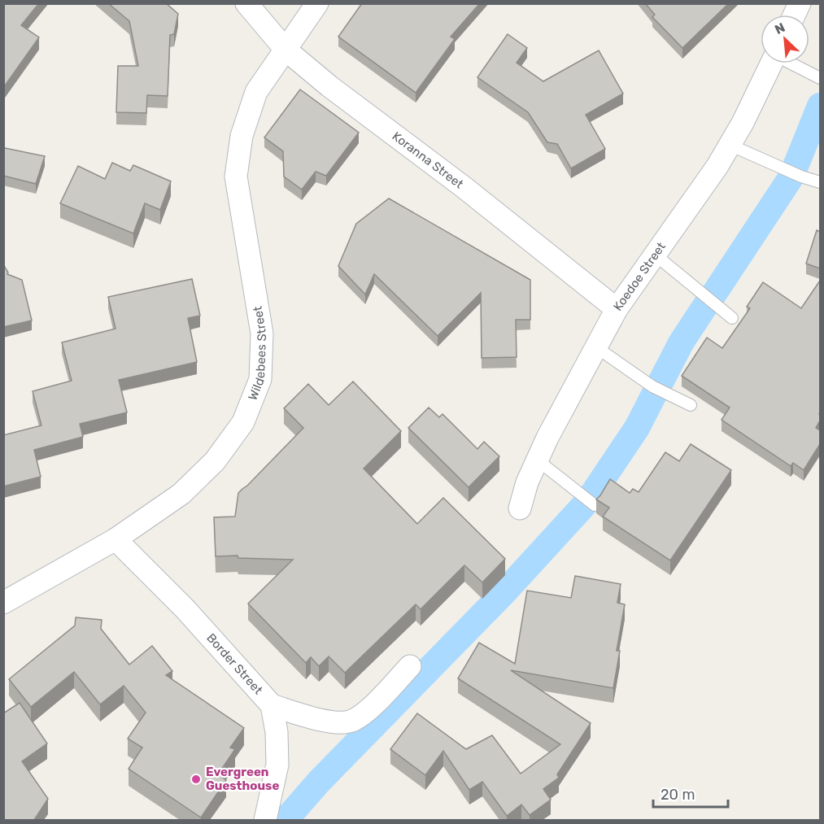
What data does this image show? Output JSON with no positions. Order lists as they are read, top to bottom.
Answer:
{
  "streets": {
    "street": [
      "Koranna Street",
      "Koedoe Street",
      "Wildebees Street",
      "Border Street"
    ]
  },
  "crossings": [
    ["Koranna Street", "Koedoe Street"],
    ["Koranna Street", "Wildebees Street"],
    ["Wildebees Street", "Border Street"]
  ],
  "places": ["Evergreen Guesthouse"],
  "scale_bar": "20 m",
  "north": "top left"
}
